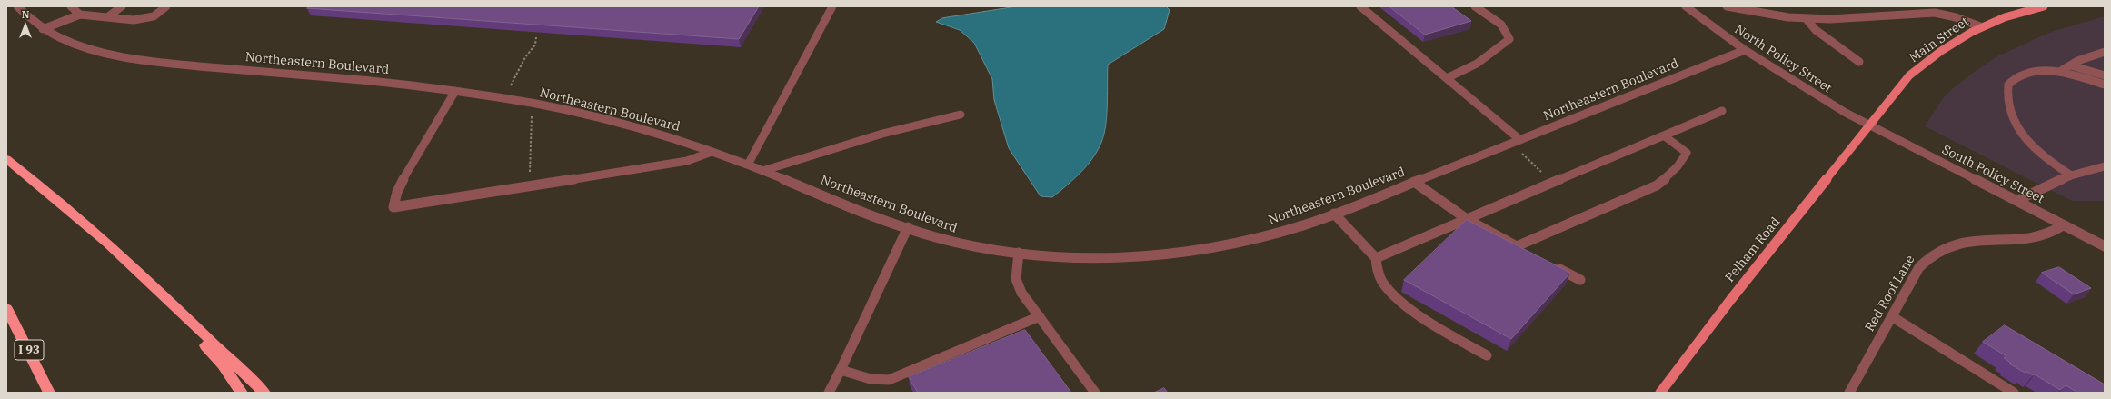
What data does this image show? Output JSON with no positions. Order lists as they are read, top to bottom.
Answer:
{
  "streets": {
    "highway": ["I 93"],
    "main road": ["Main Street", "Pelham Road"],
    "street": [
      "North Policy Street",
      "Northeastern Boulevard",
      "South Policy Street",
      "Red Roof Lane"
    ]
  },
  "crossings": [
    ["Main Street", "North Policy Street"],
    ["Main Street", "South Policy Street"],
    ["Main Street", "Pelham Road"],
    ["North Policy Street", "Northeastern Boulevard"],
    ["North Policy Street", "South Policy Street"],
    ["North Policy Street", "Pelham Road"],
    ["South Policy Street", "Pelham Road"],
    ["South Policy Street", "Red Roof Lane"]
  ],
  "north": "top"
}
